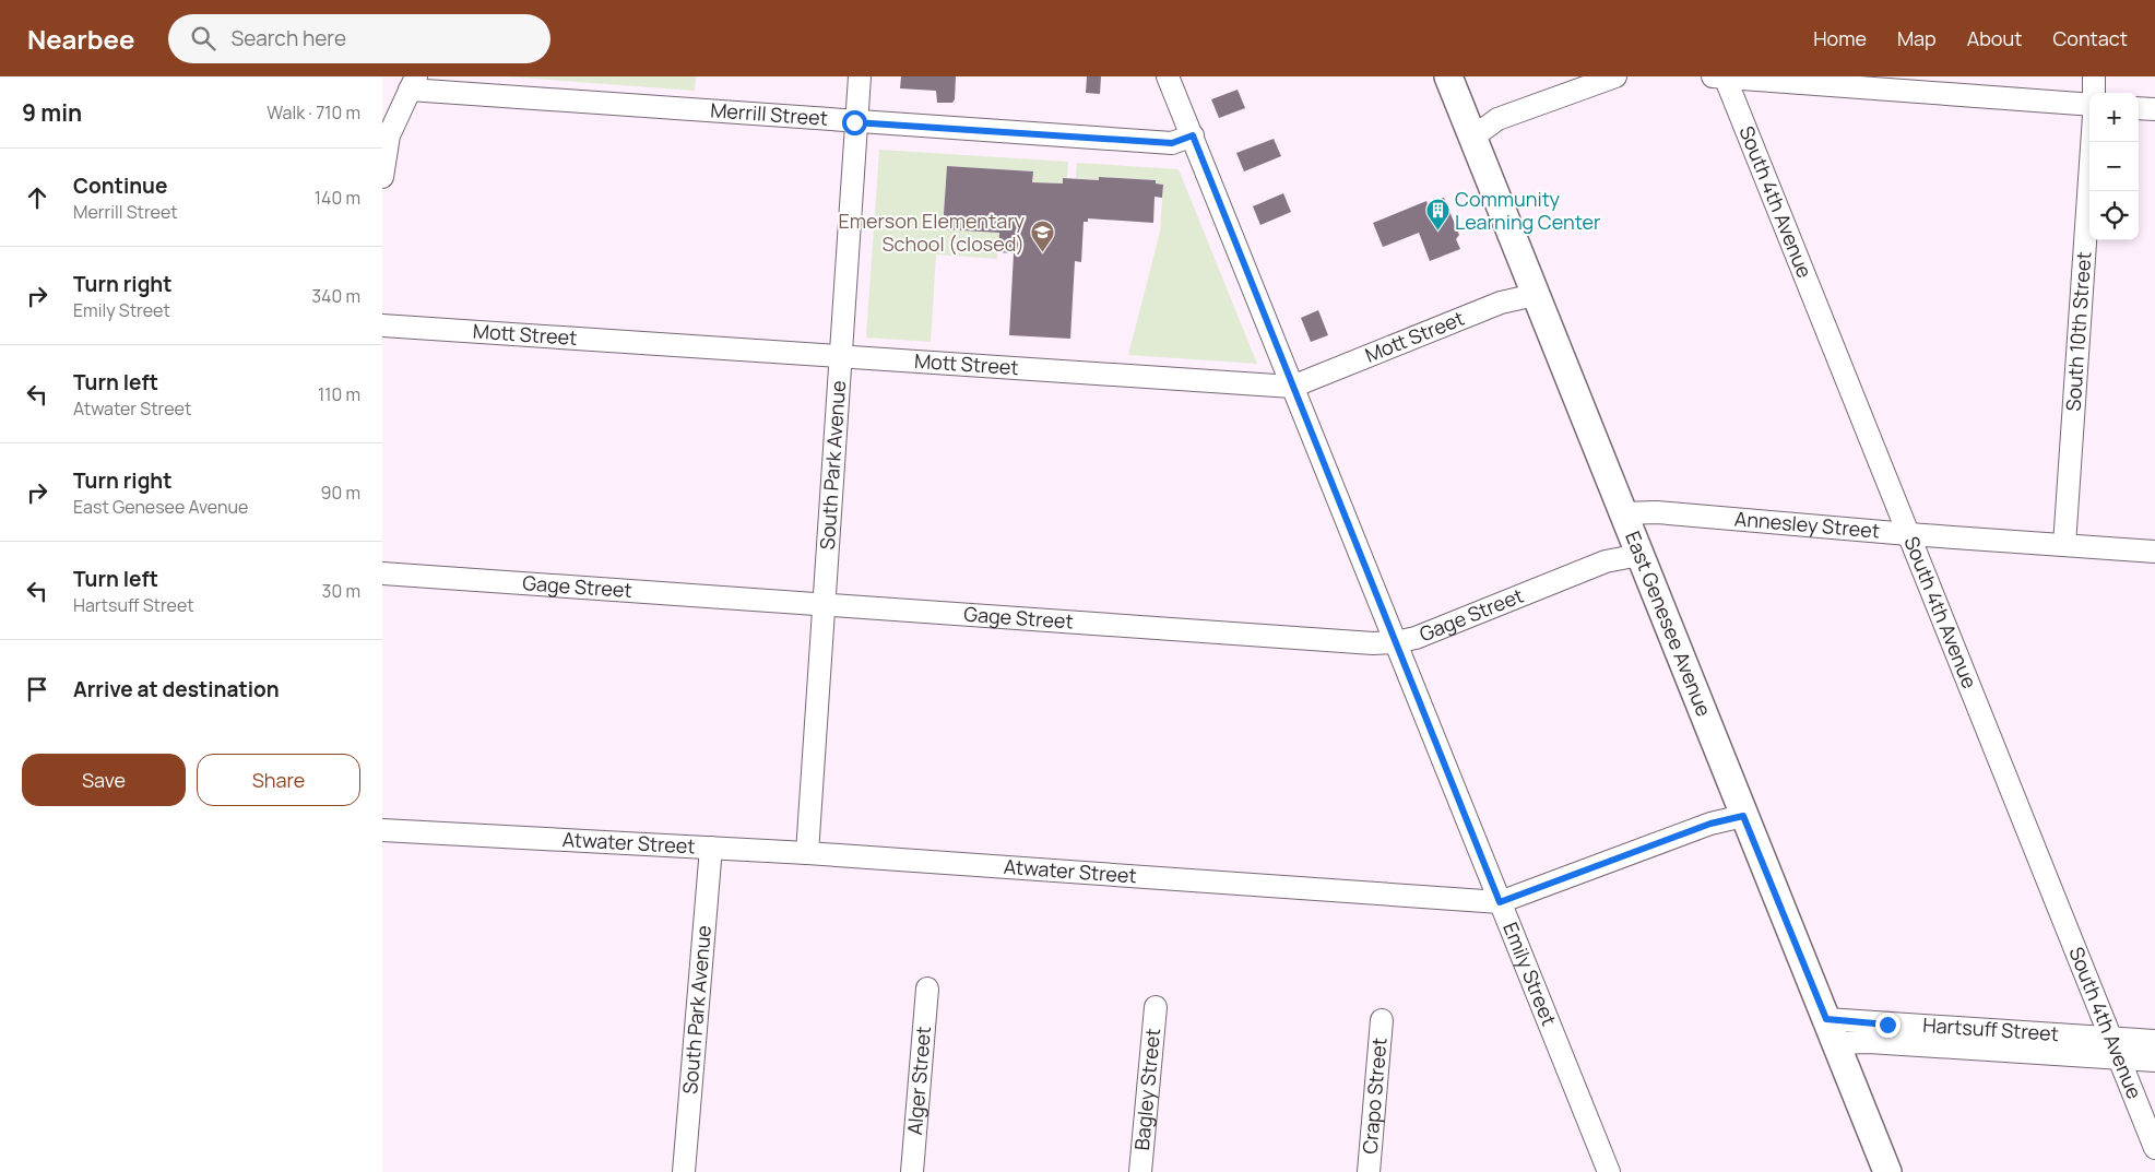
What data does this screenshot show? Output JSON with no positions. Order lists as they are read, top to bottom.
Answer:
{
  "streets": {
    "main road": ["East Genesee Avenue"],
    "street": [
      "Merrill Street",
      "South 4th Avenue",
      "South 10th Street",
      "Mott Street",
      "South Park Avenue",
      "Annesley Street",
      "Gage Street",
      "Atwater Street",
      "Emily Street",
      "Hartsuff Street",
      "Alger Street",
      "Bagley Street",
      "Crapo Street"
    ]
  },
  "crossings": [
    ["Merrill Street", "South Park Avenue"],
    ["Merrill Street", "Emily Street"],
    ["South 4th Avenue", "Annesley Street"],
    ["South 4th Avenue", "Hartsuff Street"],
    ["South 10th Street", "Annesley Street"],
    ["Mott Street", "South Park Avenue"],
    ["Mott Street", "East Genesee Avenue"],
    ["Mott Street", "Emily Street"],
    ["South Park Avenue", "Gage Street"],
    ["South Park Avenue", "Atwater Street"],
    ["Annesley Street", "East Genesee Avenue"],
    ["Gage Street", "East Genesee Avenue"],
    ["Gage Street", "Emily Street"],
    ["East Genesee Avenue", "Atwater Street"],
    ["East Genesee Avenue", "Hartsuff Street"],
    ["Atwater Street", "Emily Street"]
  ],
  "places": {
    "building": ["Community Learning Center"],
    "school or university": ["Emerson Elementary School (closed)"]
  },
  "page": {
    "header": "Nearbee",
    "search": "Search here",
    "nav": [
      "Home",
      "Map",
      "About",
      "Contact"
    ],
    "heading": ["9 min", "Walk · 710 m"],
    "map_buttons": ["+", "−"],
    "list": [
      ["Continue", "Merrill Street", "140 m"],
      ["Turn right", "Emily Street", "340 m"],
      ["Turn left", "Atwater Street", "110 m"],
      ["Turn right", "East Genesee Avenue", "90 m"],
      ["Turn left", "Hartsuff Street", "30 m"],
      "Arrive at destination"
    ],
    "buttons": ["Save", "Share"]
  }
}
